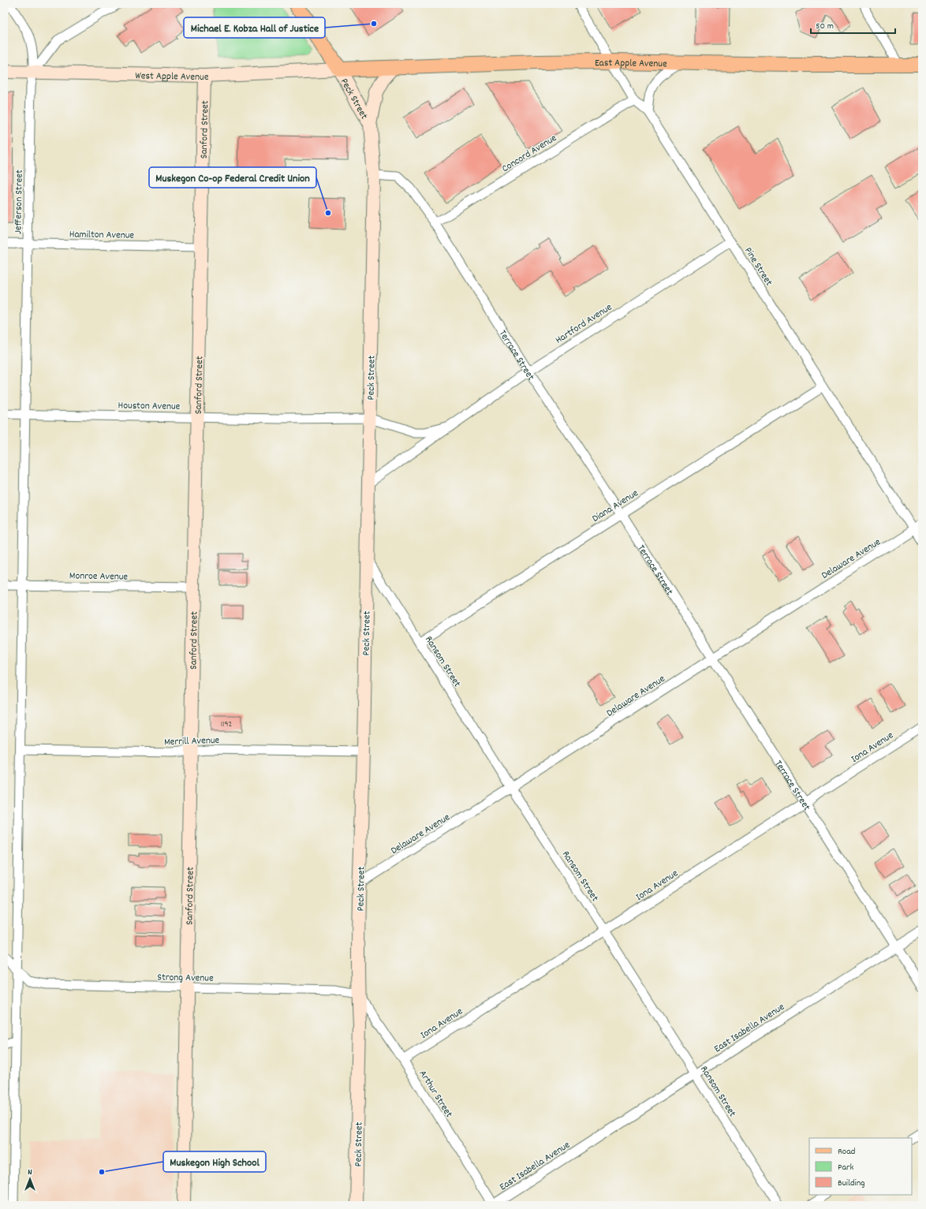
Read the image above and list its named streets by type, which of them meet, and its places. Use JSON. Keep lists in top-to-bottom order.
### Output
{
  "streets": {
    "main road": ["East Apple Avenue"],
    "street": [
      "West Apple Avenue",
      "Peck Street",
      "Sanford Street",
      "Concord Avenue",
      "Jefferson Street",
      "Hamilton Avenue",
      "Pine Street",
      "Hartford Avenue",
      "Terrace Street",
      "Houston Avenue",
      "Diana Avenue",
      "Delaware Avenue",
      "Monroe Avenue",
      "Ransom Street",
      "Merrill Avenue",
      "Iona Avenue",
      "Strong Avenue",
      "East Isabella Avenue",
      "Arthur Street"
    ]
  },
  "crossings": [
    ["East Apple Avenue", "West Apple Avenue"],
    ["East Apple Avenue", "Peck Street"],
    ["East Apple Avenue", "Pine Street"],
    ["West Apple Avenue", "Peck Street"],
    ["West Apple Avenue", "Sanford Street"],
    ["West Apple Avenue", "Jefferson Street"],
    ["Peck Street", "Hartford Avenue"],
    ["Peck Street", "Terrace Street"],
    ["Peck Street", "Houston Avenue"],
    ["Peck Street", "Delaware Avenue"],
    ["Peck Street", "Ransom Street"],
    ["Peck Street", "Merrill Avenue"],
    ["Peck Street", "Strong Avenue"],
    ["Peck Street", "Arthur Street"],
    ["Sanford Street", "Hamilton Avenue"],
    ["Sanford Street", "Houston Avenue"],
    ["Sanford Street", "Monroe Avenue"],
    ["Sanford Street", "Merrill Avenue"],
    ["Sanford Street", "Strong Avenue"],
    ["Concord Avenue", "Pine Street"],
    ["Concord Avenue", "Terrace Street"],
    ["Jefferson Street", "Hamilton Avenue"],
    ["Jefferson Street", "Houston Avenue"],
    ["Jefferson Street", "Monroe Avenue"],
    ["Jefferson Street", "Merrill Avenue"],
    ["Jefferson Street", "Strong Avenue"],
    ["Pine Street", "Hartford Avenue"],
    ["Pine Street", "Diana Avenue"],
    ["Pine Street", "Delaware Avenue"],
    ["Hartford Avenue", "Terrace Street"],
    ["Hartford Avenue", "Houston Avenue"],
    ["Terrace Street", "Diana Avenue"],
    ["Terrace Street", "Delaware Avenue"],
    ["Terrace Street", "Iona Avenue"],
    ["Terrace Street", "East Isabella Avenue"],
    ["Diana Avenue", "Ransom Street"],
    ["Delaware Avenue", "Ransom Street"],
    ["Ransom Street", "Iona Avenue"],
    ["Ransom Street", "East Isabella Avenue"],
    ["Iona Avenue", "Arthur Street"],
    ["Strong Avenue", "Arthur Street"],
    ["East Isabella Avenue", "Arthur Street"]
  ],
  "places": ["Michael E. Kobza Hall of Justice", "Muskegon Co-op Federal Credit Union", "Muskegon High School"],
  "house_numbers": ["1192"],
  "legend": ["Road", "Park", "Building"],
  "scale_bar": "50 m",
  "north": "top"
}
